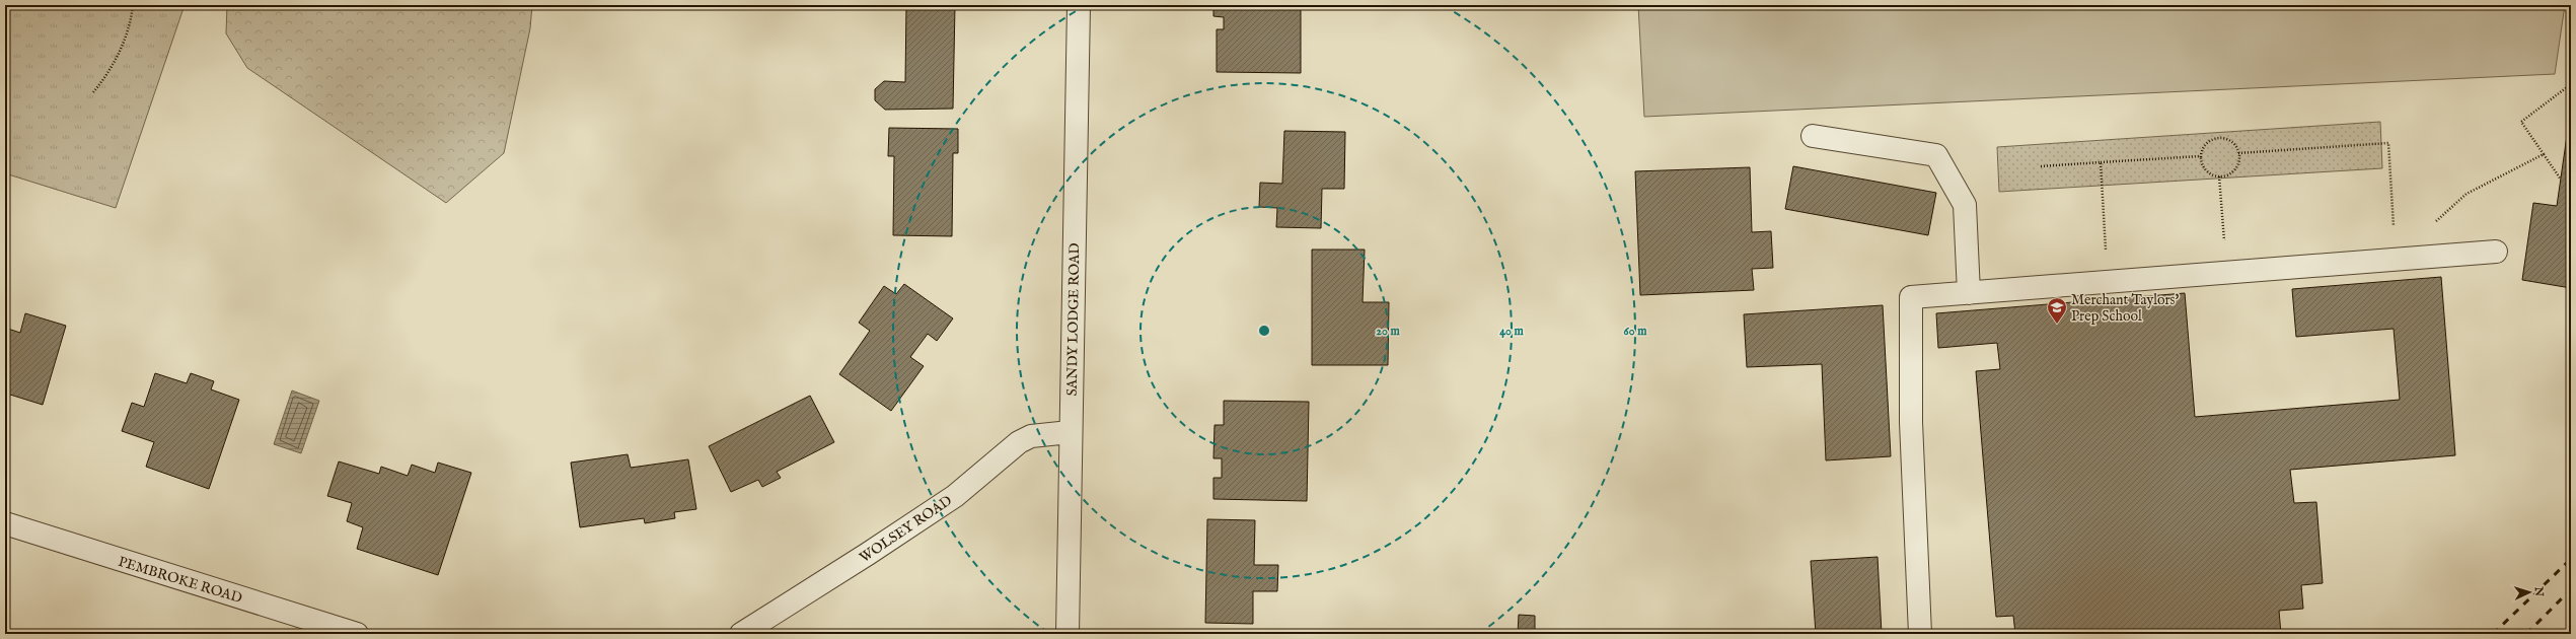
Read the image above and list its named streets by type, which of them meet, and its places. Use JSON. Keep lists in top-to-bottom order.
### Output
{
  "streets": {
    "street": ["SANDY LODGE ROAD", "WOLSEY ROAD", "PEMBROKE ROAD"]
  },
  "crossings": [
    ["SANDY LODGE ROAD", "WOLSEY ROAD"]
  ],
  "places": {
    "school or university": ["Merchant Taylors' Prep School"]
  },
  "north": "right",
  "rings": ["20 m", "40 m", "60 m"]
}
